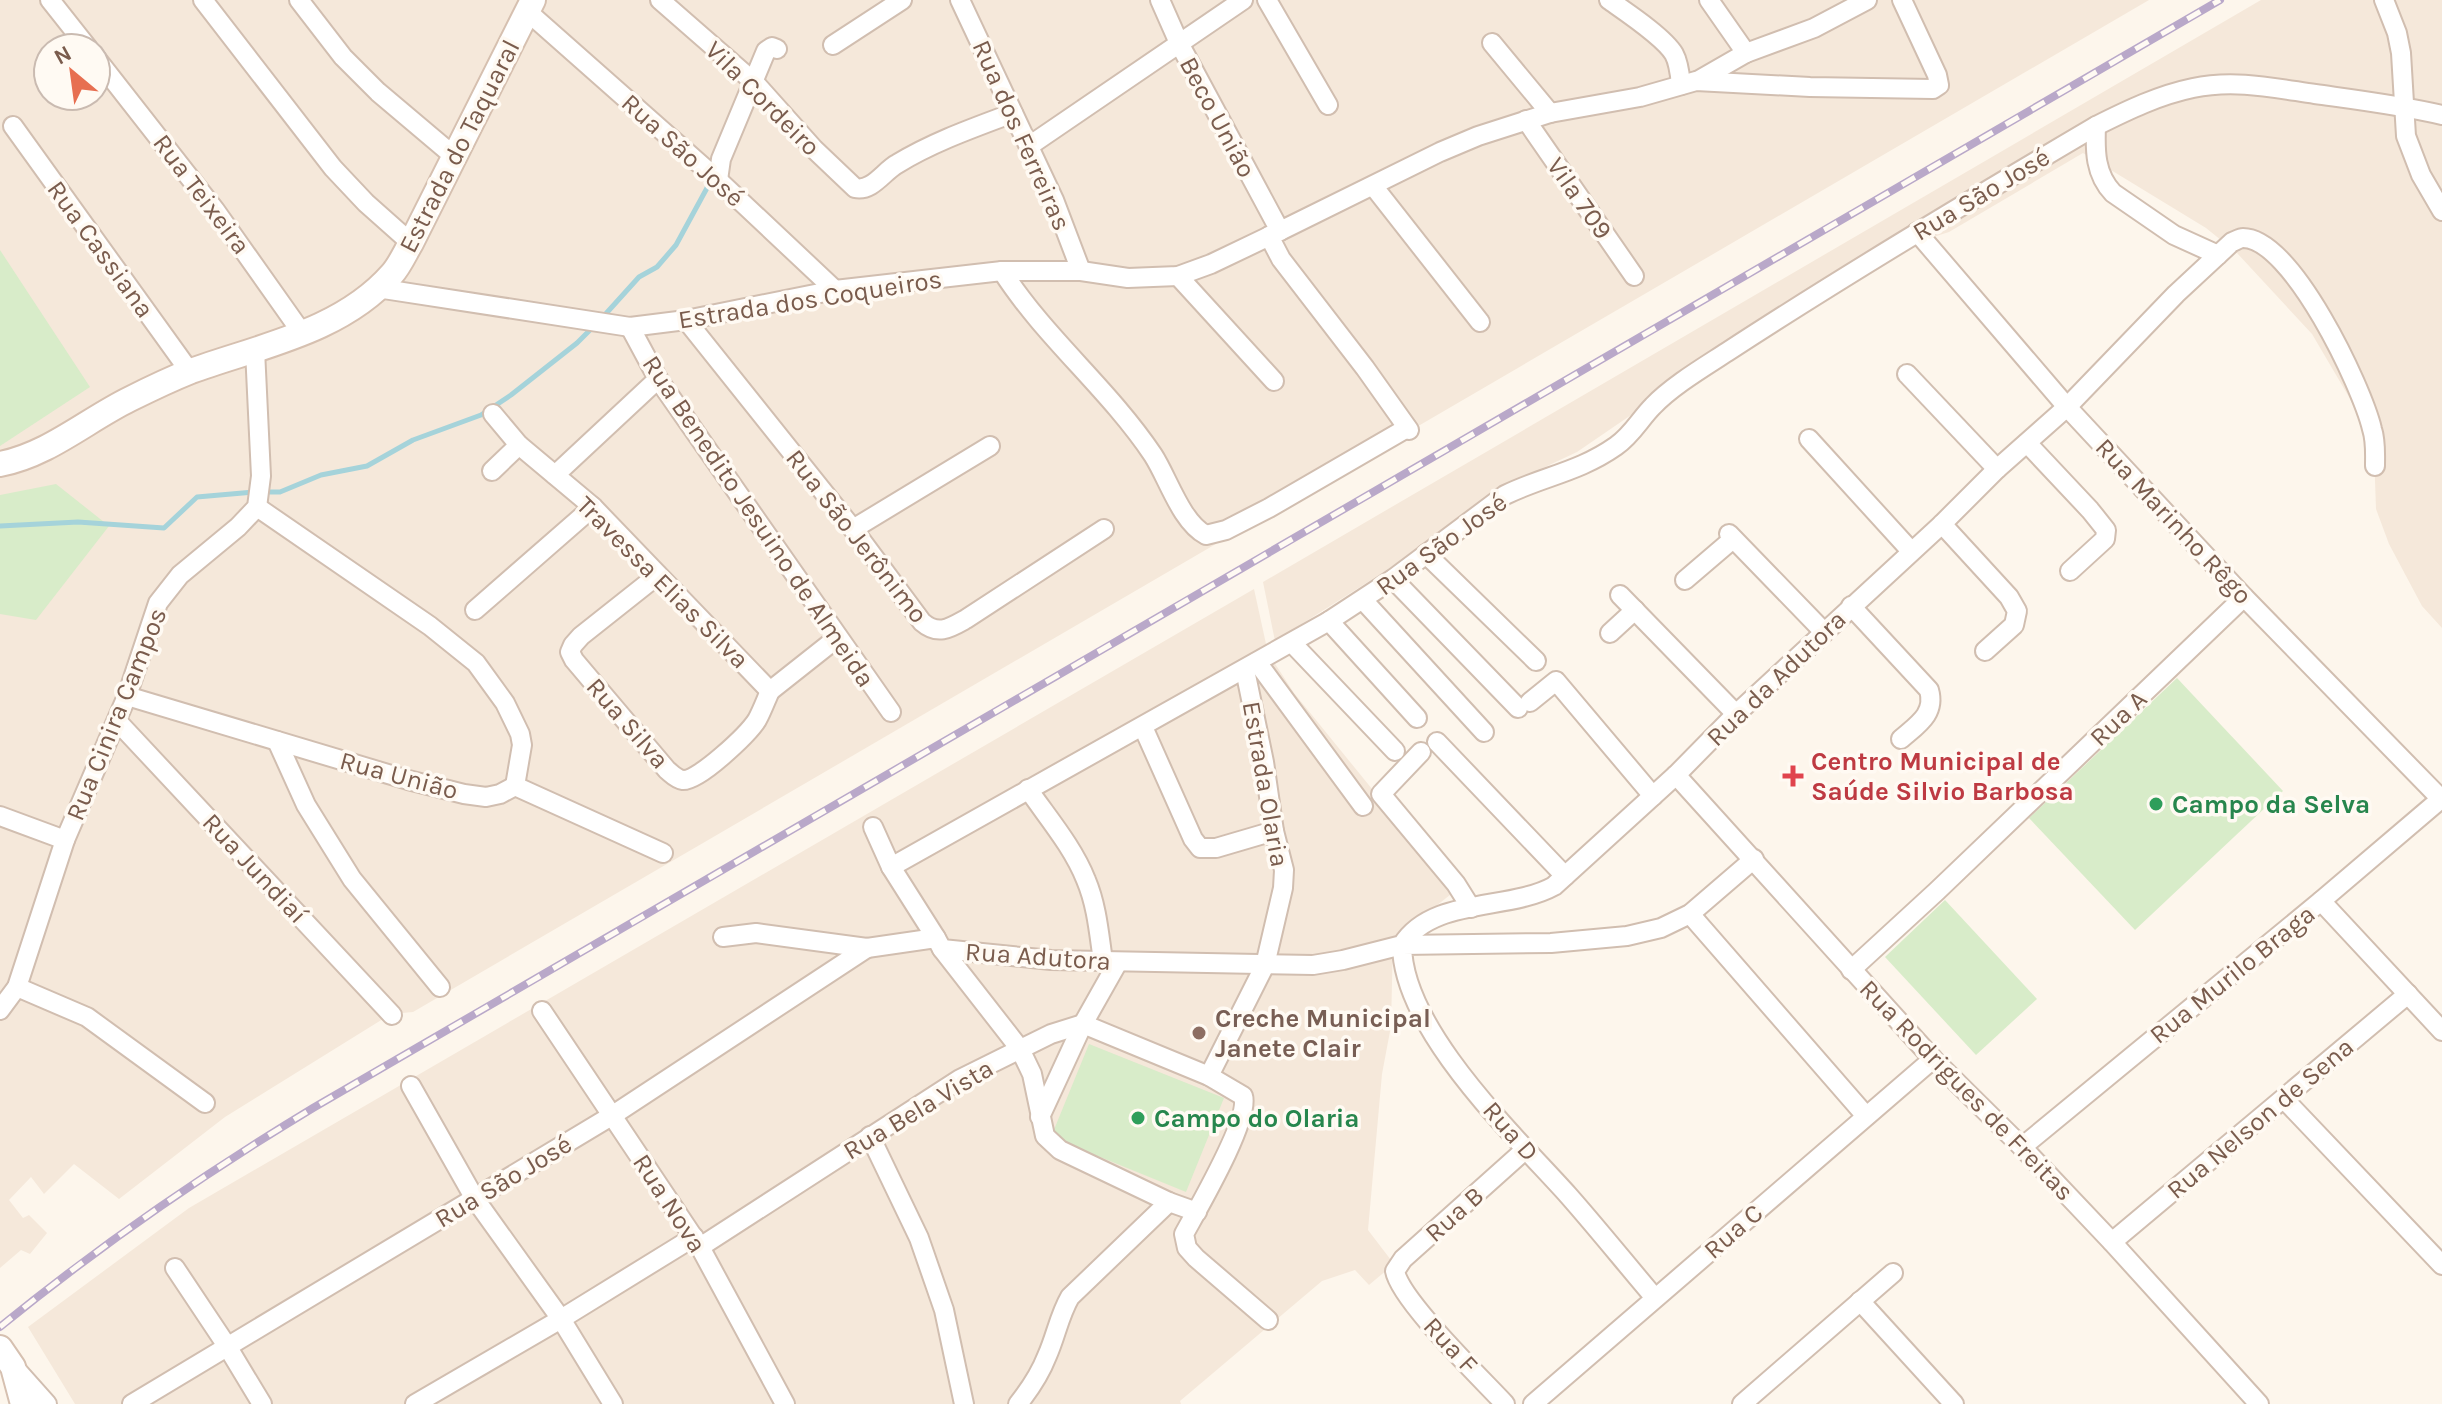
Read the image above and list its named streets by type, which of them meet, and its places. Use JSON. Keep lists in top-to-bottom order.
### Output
{
  "streets": {
    "street": [
      "Vila Cordeiro",
      "Beco União",
      "Rua dos Ferreiras",
      "Estrada do Taquaral",
      "Rua São José",
      "Rua Teixeira",
      "Vila 709",
      "Rua Cassiana",
      "Estrada dos Coqueiros",
      "Rua Benedito Jesuino de Almeida",
      "Rua Marinho Rêgo",
      "Rua São Jerônimo",
      "Travessa Elias Silva",
      "Rua da Adutora",
      "Rua Cinira Campos",
      "Rua A",
      "Rua Silva",
      "Rua União",
      "Estrada Olaria",
      "Rua Jundiaí",
      "Rua Adutora",
      "Rua Murilo Braga",
      "Rua Rodrigues de Freitas",
      "Rua Bela Vista",
      "Rua Nelson de Sena",
      "Rua D",
      "Rua Nova",
      "Rua B",
      "Rua C",
      "Rua F"
    ]
  },
  "crossings": [
    ["Vila Cordeiro", "Rua dos Ferreiras"],
    ["Beco União", "Estrada dos Coqueiros"],
    ["Rua dos Ferreiras", "Estrada dos Coqueiros"],
    ["Estrada do Taquaral", "Rua São José"],
    ["Estrada do Taquaral", "Estrada dos Coqueiros"],
    ["Rua São José", "Estrada dos Coqueiros"],
    ["Rua São José", "Rua Marinho Rêgo"],
    ["Rua São José", "Estrada Olaria"],
    ["Rua São José", "Rua Adutora"],
    ["Rua São José", "Rua Nova"],
    ["Vila 709", "Estrada dos Coqueiros"],
    ["Estrada dos Coqueiros", "Rua Benedito Jesuino de Almeida"],
    ["Estrada dos Coqueiros", "Rua São Jerônimo"],
    ["Rua Benedito Jesuino de Almeida", "Travessa Elias Silva"],
    ["Rua Marinho Rêgo", "Rua da Adutora"],
    ["Rua Marinho Rêgo", "Rua A"],
    ["Rua Marinho Rêgo", "Rua Murilo Braga"],
    ["Travessa Elias Silva", "Rua Silva"],
    ["Rua da Adutora", "Estrada Olaria"],
    ["Rua da Adutora", "Rua Adutora"],
    ["Rua da Adutora", "Rua Rodrigues de Freitas"],
    ["Rua da Adutora", "Rua D"],
    ["Rua Cinira Campos", "Rua União"],
    ["Rua Cinira Campos", "Rua Jundiaí"],
    ["Rua A", "Rua Rodrigues de Freitas"],
    ["Estrada Olaria", "Rua Adutora"],
    ["Rua Murilo Braga", "Rua Rodrigues de Freitas"],
    ["Rua Rodrigues de Freitas", "Rua Nelson de Sena"],
    ["Rua Rodrigues de Freitas", "Rua C"],
    ["Rua Bela Vista", "Rua Nova"],
    ["Rua D", "Rua B"],
    ["Rua D", "Rua C"],
    ["Rua B", "Rua F"]
  ],
  "places": {
    "health": ["Centro Municipal de Saúde Silvio Barbosa"],
    "other": ["Campo da Selva", "Creche Municipal Janete Clair", "Campo do Olaria"]
  },
  "north": "top left"
}
